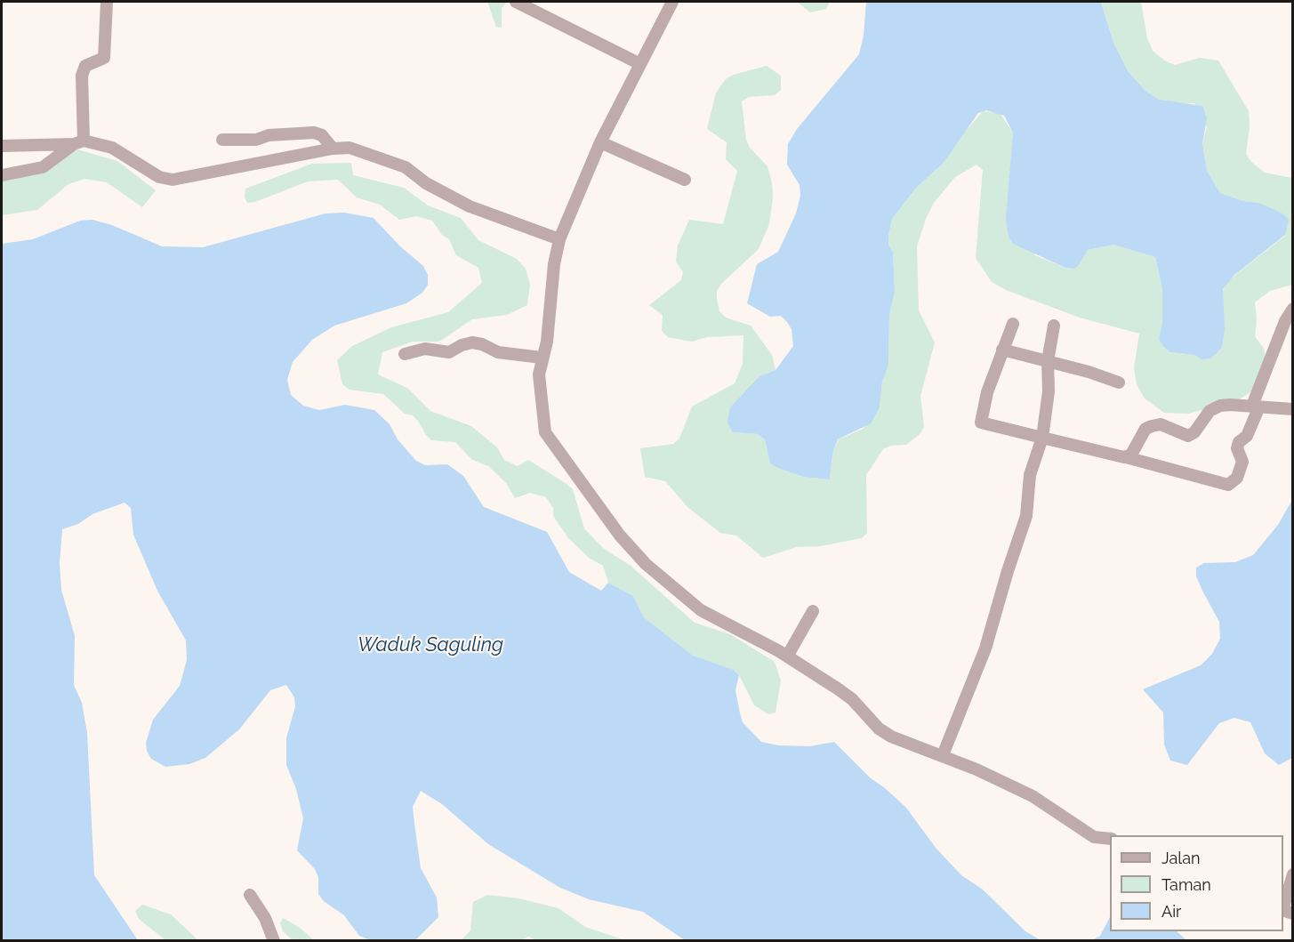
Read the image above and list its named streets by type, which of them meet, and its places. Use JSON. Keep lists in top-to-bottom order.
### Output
{
  "water": ["Waduk Saguling"],
  "legend": ["Jalan", "Taman", "Air"]
}
